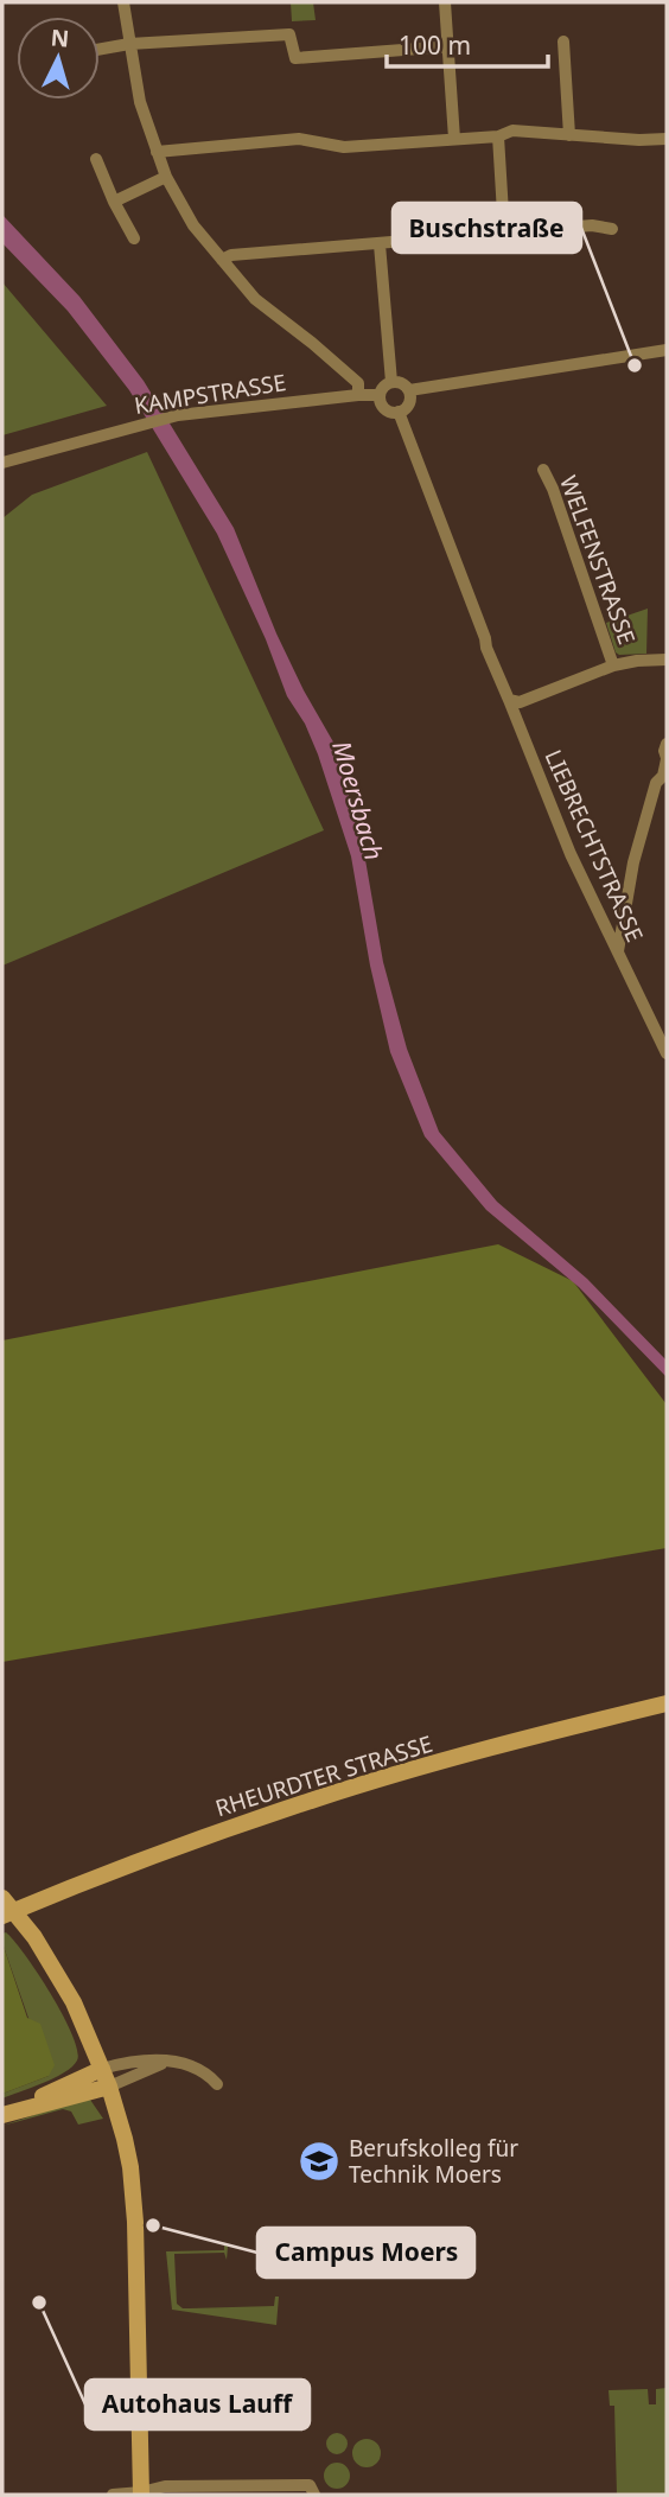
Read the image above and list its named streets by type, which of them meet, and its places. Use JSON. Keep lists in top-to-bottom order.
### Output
{
  "streets": {
    "main road": ["RHEURDTER STRASSE"],
    "street": ["KAMPSTRASSE", "WELFENSTRASSE", "LIEBRECHTSTRASSE"]
  },
  "crossings": [
    ["KAMPSTRASSE", "LIEBRECHTSTRASSE"]
  ],
  "water": ["Moersbach"],
  "places": {
    "other": ["Buschstraße", "Campus Moers", "Autohaus Lauff"],
    "school or university": ["Berufskolleg für Technik Moers"]
  },
  "scale_bar": "100 m",
  "north": "top"
}
